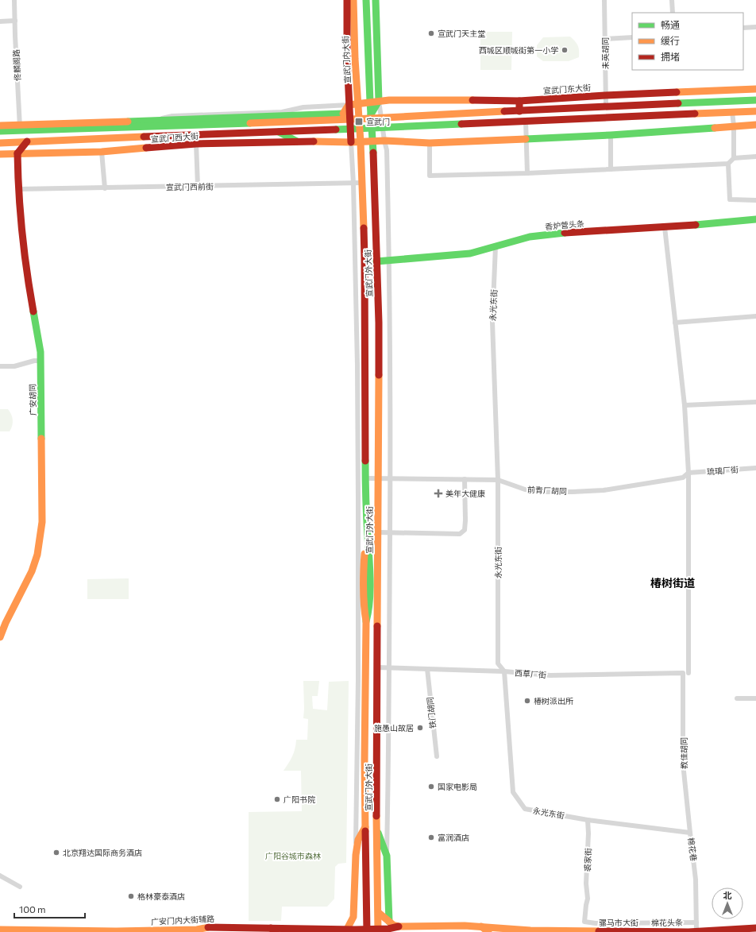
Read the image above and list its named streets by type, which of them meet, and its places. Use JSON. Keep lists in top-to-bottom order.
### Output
{
  "streets": {
    "street": [
      "未英胡同",
      "宣武门内大街",
      "佟麟阁路",
      "宣武门东大街",
      "宣武门西大街",
      "宣武门西前街",
      "香炉营头条",
      "宣武门外大街",
      "永光东街",
      "广安胡同",
      "琉璃厂街",
      "前青厂胡同",
      "西草厂街",
      "铁门胡同",
      "教佳胡同",
      "棉花巷",
      "裘家街",
      "广安门内大街辅路",
      "骡马市大街",
      "棉花头条"
    ]
  },
  "crossings": [
    ["未英胡同", "宣武门东大街"],
    ["宣武门内大街", "宣武门东大街"],
    ["宣武门内大街", "宣武门西大街"],
    ["宣武门内大街", "宣武门外大街"],
    ["佟麟阁路", "宣武门西大街"],
    ["宣武门东大街", "宣武门西大街"],
    ["宣武门东大街", "宣武门外大街"],
    ["宣武门西大街", "宣武门外大街"],
    ["宣武门西大街", "广安胡同"],
    ["宣武门西前街", "宣武门外大街"],
    ["宣武门西前街", "广安胡同"],
    ["香炉营头条", "宣武门外大街"],
    ["香炉营头条", "永光东街"],
    ["香炉营头条", "教佳胡同"],
    ["宣武门外大街", "前青厂胡同"],
    ["宣武门外大街", "西草厂街"],
    ["宣武门外大街", "广安门内大街辅路"],
    ["永光东街", "前青厂胡同"],
    ["永光东街", "西草厂街"],
    ["永光东街", "棉花巷"],
    ["永光东街", "裘家街"],
    ["琉璃厂街", "前青厂胡同"],
    ["琉璃厂街", "教佳胡同"],
    ["前青厂胡同", "教佳胡同"],
    ["西草厂街", "铁门胡同"],
    ["西草厂街", "教佳胡同"],
    ["教佳胡同", "棉花巷"],
    ["棉花巷", "裘家街"],
    ["棉花巷", "骡马市大街"],
    ["棉花巷", "棉花头条"],
    ["裘家街", "棉花头条"]
  ],
  "districts": ["椿树街道"],
  "parks": ["广阳谷城市森林"],
  "places": {
    "other": [
      "宣武门天主堂",
      "西城区顺城街第一小学",
      "椿树派出所",
      "施愚山故居",
      "国家电影局",
      "广阳书院",
      "富润酒店",
      "北京翔达国际商务酒店",
      "格林豪泰酒店"
    ],
    "transit": ["宣武门"],
    "health": ["美年大健康"]
  },
  "legend": ["畅通", "缓行", "拥堵"],
  "scale_bar": "100 m",
  "north": "top"
}
